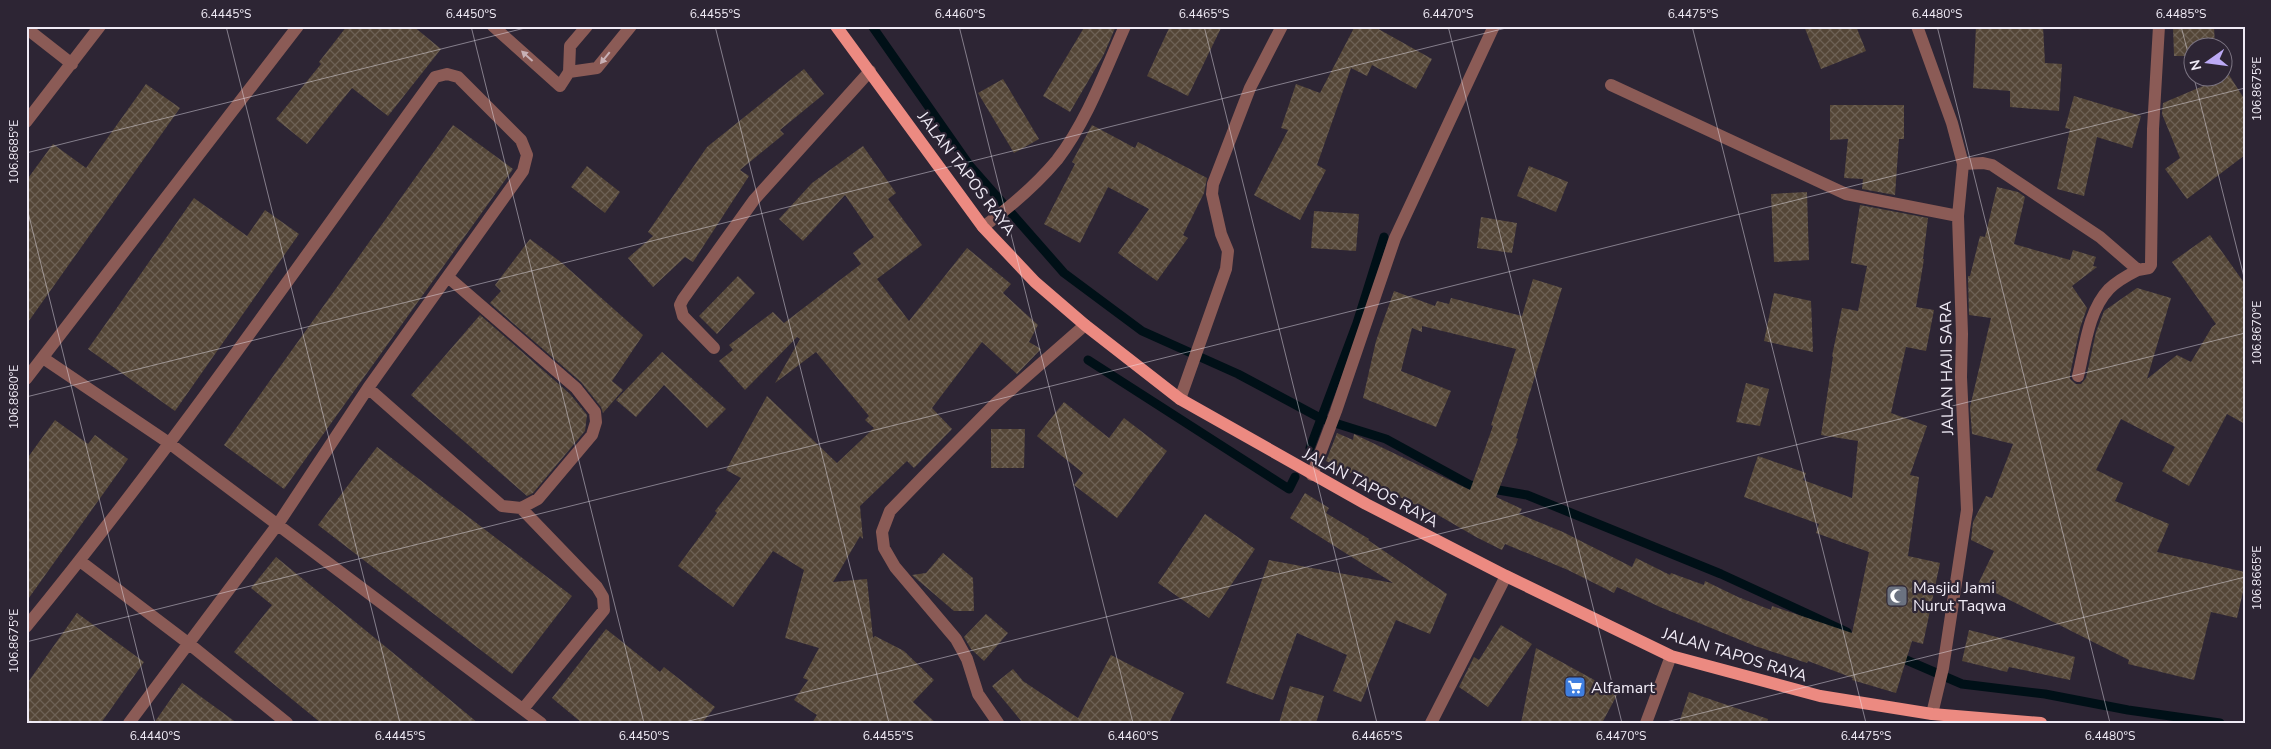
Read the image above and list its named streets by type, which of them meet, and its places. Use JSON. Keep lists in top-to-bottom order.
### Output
{
  "streets": {
    "main road": ["JALAN TAPOS RAYA"],
    "street": ["JALAN HAJI SARA"]
  },
  "crossings": [
    ["JALAN TAPOS RAYA", "JALAN HAJI SARA"]
  ],
  "places": {
    "mosque": ["Masjid Jami Nurut Taqwa"],
    "supermarket": ["Alfamart"]
  },
  "north": "left",
  "coordinates": [
    "6.4445°S",
    "6.4450°S",
    "6.4455°S",
    "6.4460°S",
    "6.4465°S",
    "6.4470°S",
    "6.4475°S",
    "6.4480°S",
    "6.4485°S",
    "106.8675°E",
    "106.8685°E",
    "106.8670°E",
    "106.8680°E",
    "106.8665°E",
    "6.4440°S"
  ]
}
